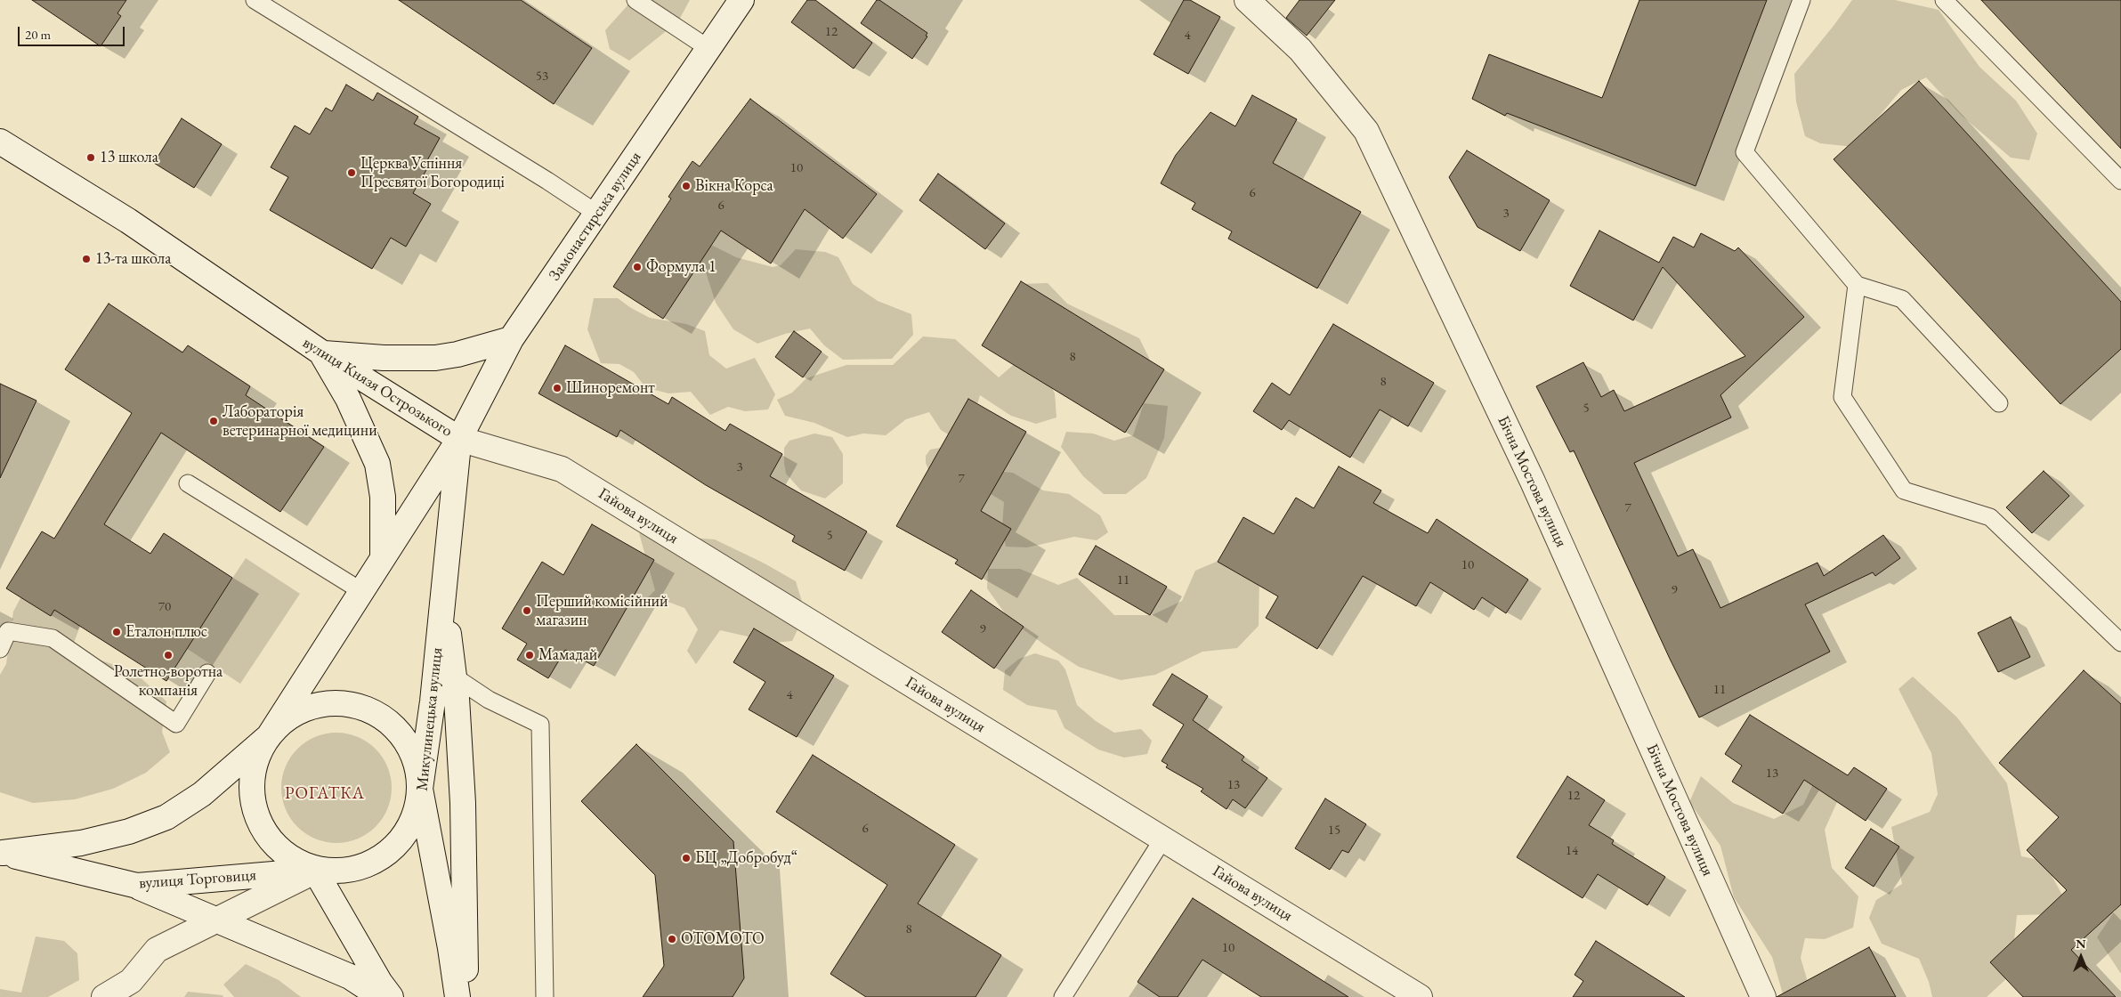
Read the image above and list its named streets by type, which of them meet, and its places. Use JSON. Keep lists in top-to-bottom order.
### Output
{
  "streets": {
    "main road": [
      "Замонастирська вулиця",
      "вулиця Князя Острозького",
      "Бічна Мостова вулиця",
      "Гайова вулиця",
      "Микулинецька вулиця",
      "вулиця Торговиця"
    ]
  },
  "crossings": [
    ["Замонастирська вулиця", "вулиця Князя Острозького"],
    ["Замонастирська вулиця", "Гайова вулиця"],
    ["Замонастирська вулиця", "Микулинецька вулиця"],
    ["вулиця Князя Острозького", "Гайова вулиця"],
    ["вулиця Князя Острозького", "Микулинецька вулиця"],
    ["вулиця Князя Острозького", "вулиця Торговиця"],
    ["Гайова вулиця", "Микулинецька вулиця"],
    ["Микулинецька вулиця", "вулиця Торговиця"]
  ],
  "districts": ["РОГАТКА"],
  "places": [
    "13 школа",
    "Церква Успіння Пресвятої Богородиці",
    "Вікна Корса",
    "13-та школа",
    "Формула 1",
    "Шиноремонт",
    "Лабораторія ветеринарної медицини",
    "Перший комісійний магазин",
    "Еталон плюс",
    "Ролетно-воротна компанія",
    "Мамадай",
    "БЦ „Добробуд“",
    "ОТОМОТО"
  ],
  "house_numbers": [
    "12",
    "4",
    "53",
    "10",
    "6",
    "6",
    "3",
    "8",
    "8",
    "5",
    "3",
    "7",
    "7",
    "5",
    "10",
    "11",
    "9",
    "70",
    "9",
    "11",
    "4",
    "13",
    "13",
    "12",
    "6",
    "15",
    "14",
    "8",
    "10"
  ],
  "scale_bar": "20 m",
  "north": "top"
}
